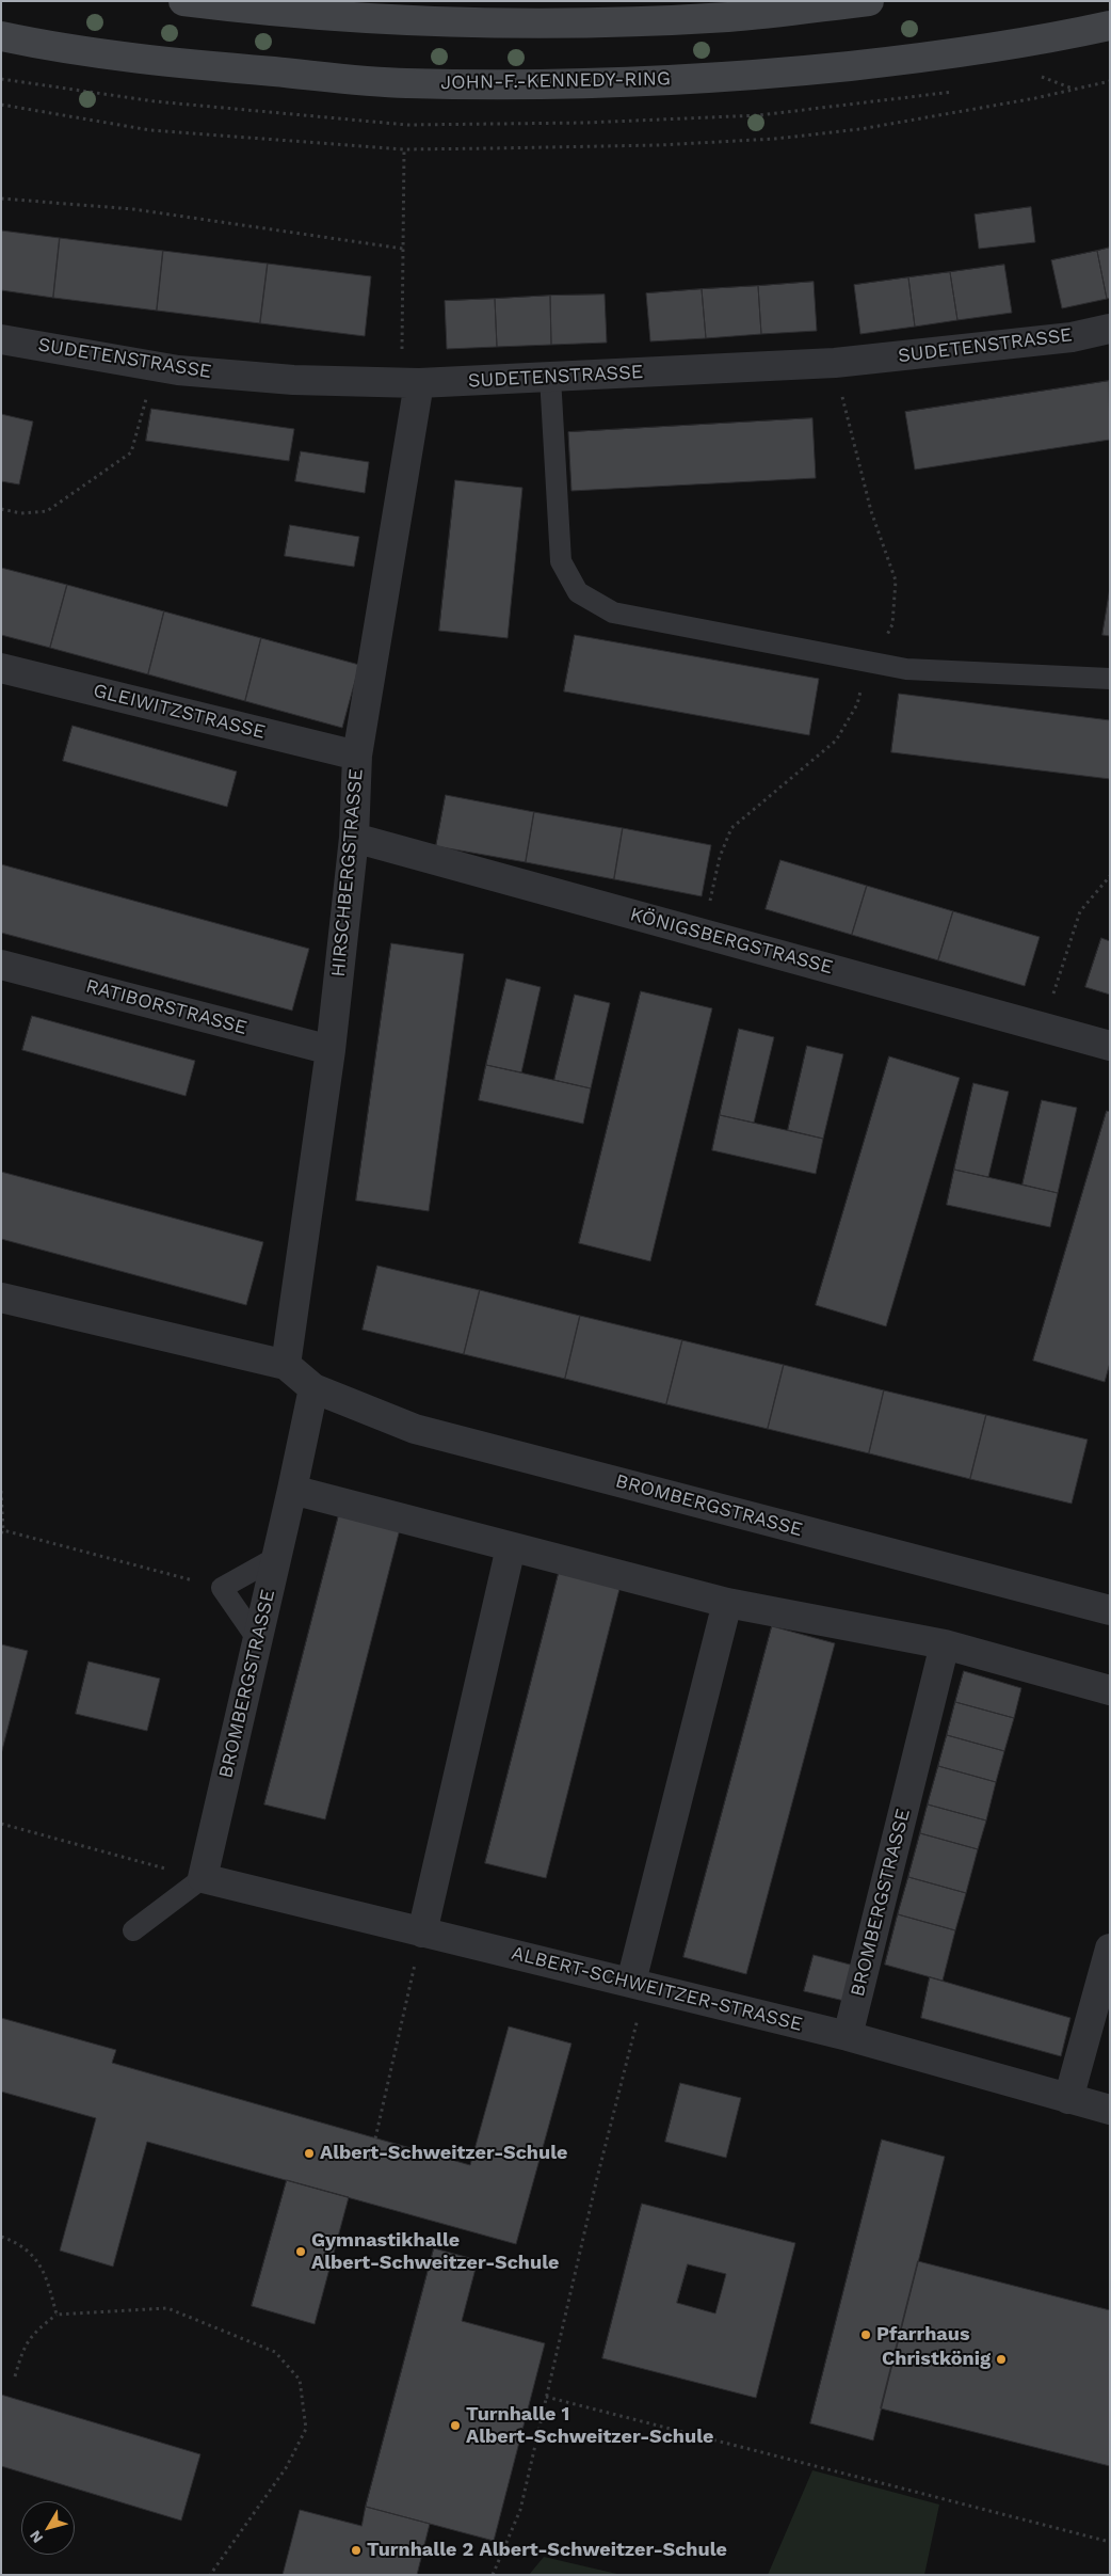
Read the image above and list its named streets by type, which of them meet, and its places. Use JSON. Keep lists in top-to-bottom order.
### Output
{
  "streets": {
    "main road": ["JOHN-F.-KENNEDY-RING"],
    "street": [
      "SUDETENSTRASSE",
      "GLEIWITZSTRASSE",
      "HIRSCHBERGSTRASSE",
      "KÖNIGSBERGSTRASSE",
      "RATIBORSTRASSE",
      "BROMBERGSTRASSE",
      "ALBERT-SCHWEITZER-STRASSE"
    ]
  },
  "crossings": [
    ["SUDETENSTRASSE", "HIRSCHBERGSTRASSE"],
    ["GLEIWITZSTRASSE", "HIRSCHBERGSTRASSE"],
    ["HIRSCHBERGSTRASSE", "KÖNIGSBERGSTRASSE"],
    ["HIRSCHBERGSTRASSE", "RATIBORSTRASSE"],
    ["HIRSCHBERGSTRASSE", "BROMBERGSTRASSE"],
    ["BROMBERGSTRASSE", "ALBERT-SCHWEITZER-STRASSE"]
  ],
  "places": [
    "Albert-Schweitzer-Schule",
    "Gymnastikhalle Albert-Schweitzer-Schule",
    "Pfarrhaus",
    "Christkönig",
    "Turnhalle 1 Albert-Schweitzer-Schule",
    "Turnhalle 2 Albert-Schweitzer-Schule"
  ],
  "north": "bottom left"
}
